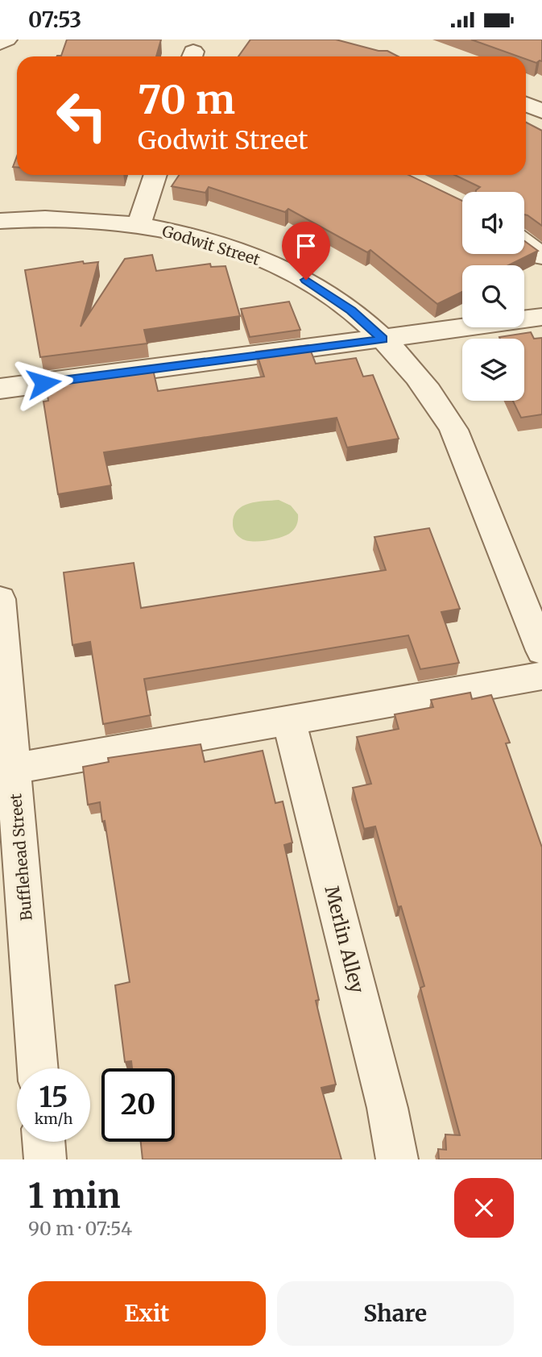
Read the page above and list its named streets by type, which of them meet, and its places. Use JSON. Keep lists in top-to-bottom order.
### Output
{
  "streets": {
    "street": ["Godwit Street", "Bufflehead Street", "Merlin Alley"]
  },
  "page": {
    "status": "07:53",
    "turn": ["70 m", "Godwit Street"],
    "speed": "15 km/h",
    "limit": "20",
    "heading": ["1 min", "90 m · 07:54"],
    "buttons": ["Exit", "Share"]
  }
}
